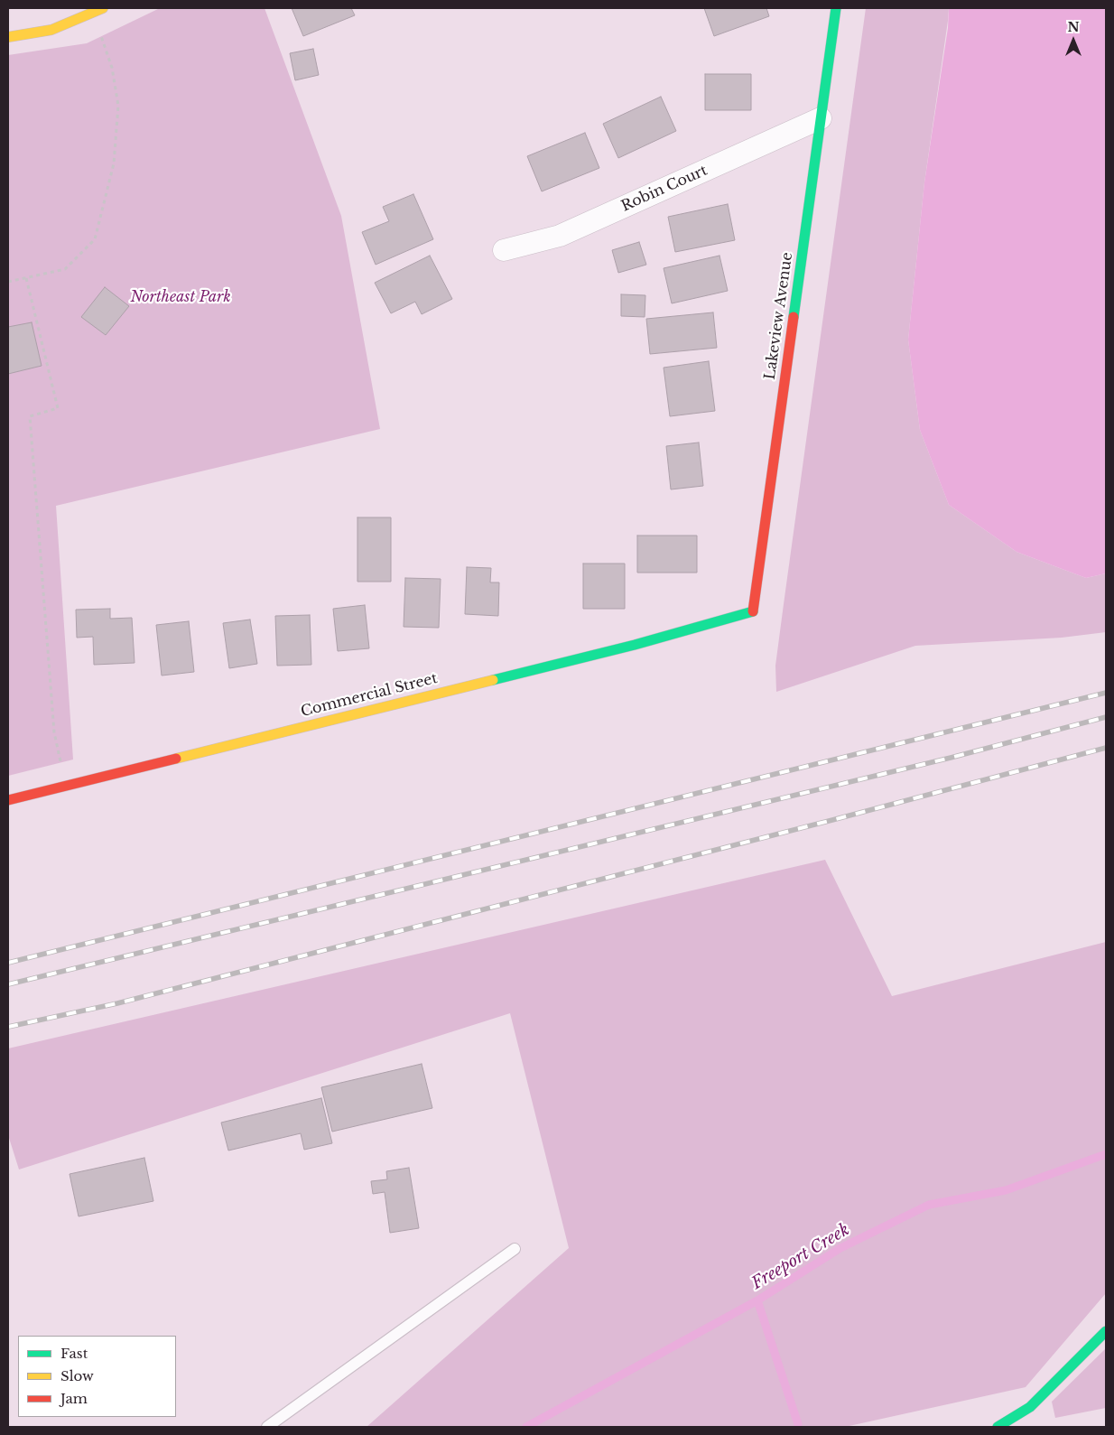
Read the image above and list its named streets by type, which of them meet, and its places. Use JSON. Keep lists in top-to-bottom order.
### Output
{
  "streets": {
    "main road": ["Lakeview Avenue", "Commercial Street"],
    "street": ["Robin Court"]
  },
  "crossings": [
    ["Robin Court", "Lakeview Avenue"],
    ["Lakeview Avenue", "Commercial Street"]
  ],
  "water": ["Freeport Creek"],
  "parks": ["Northeast Park"],
  "legend": ["Fast", "Slow", "Jam"],
  "north": "top"
}
